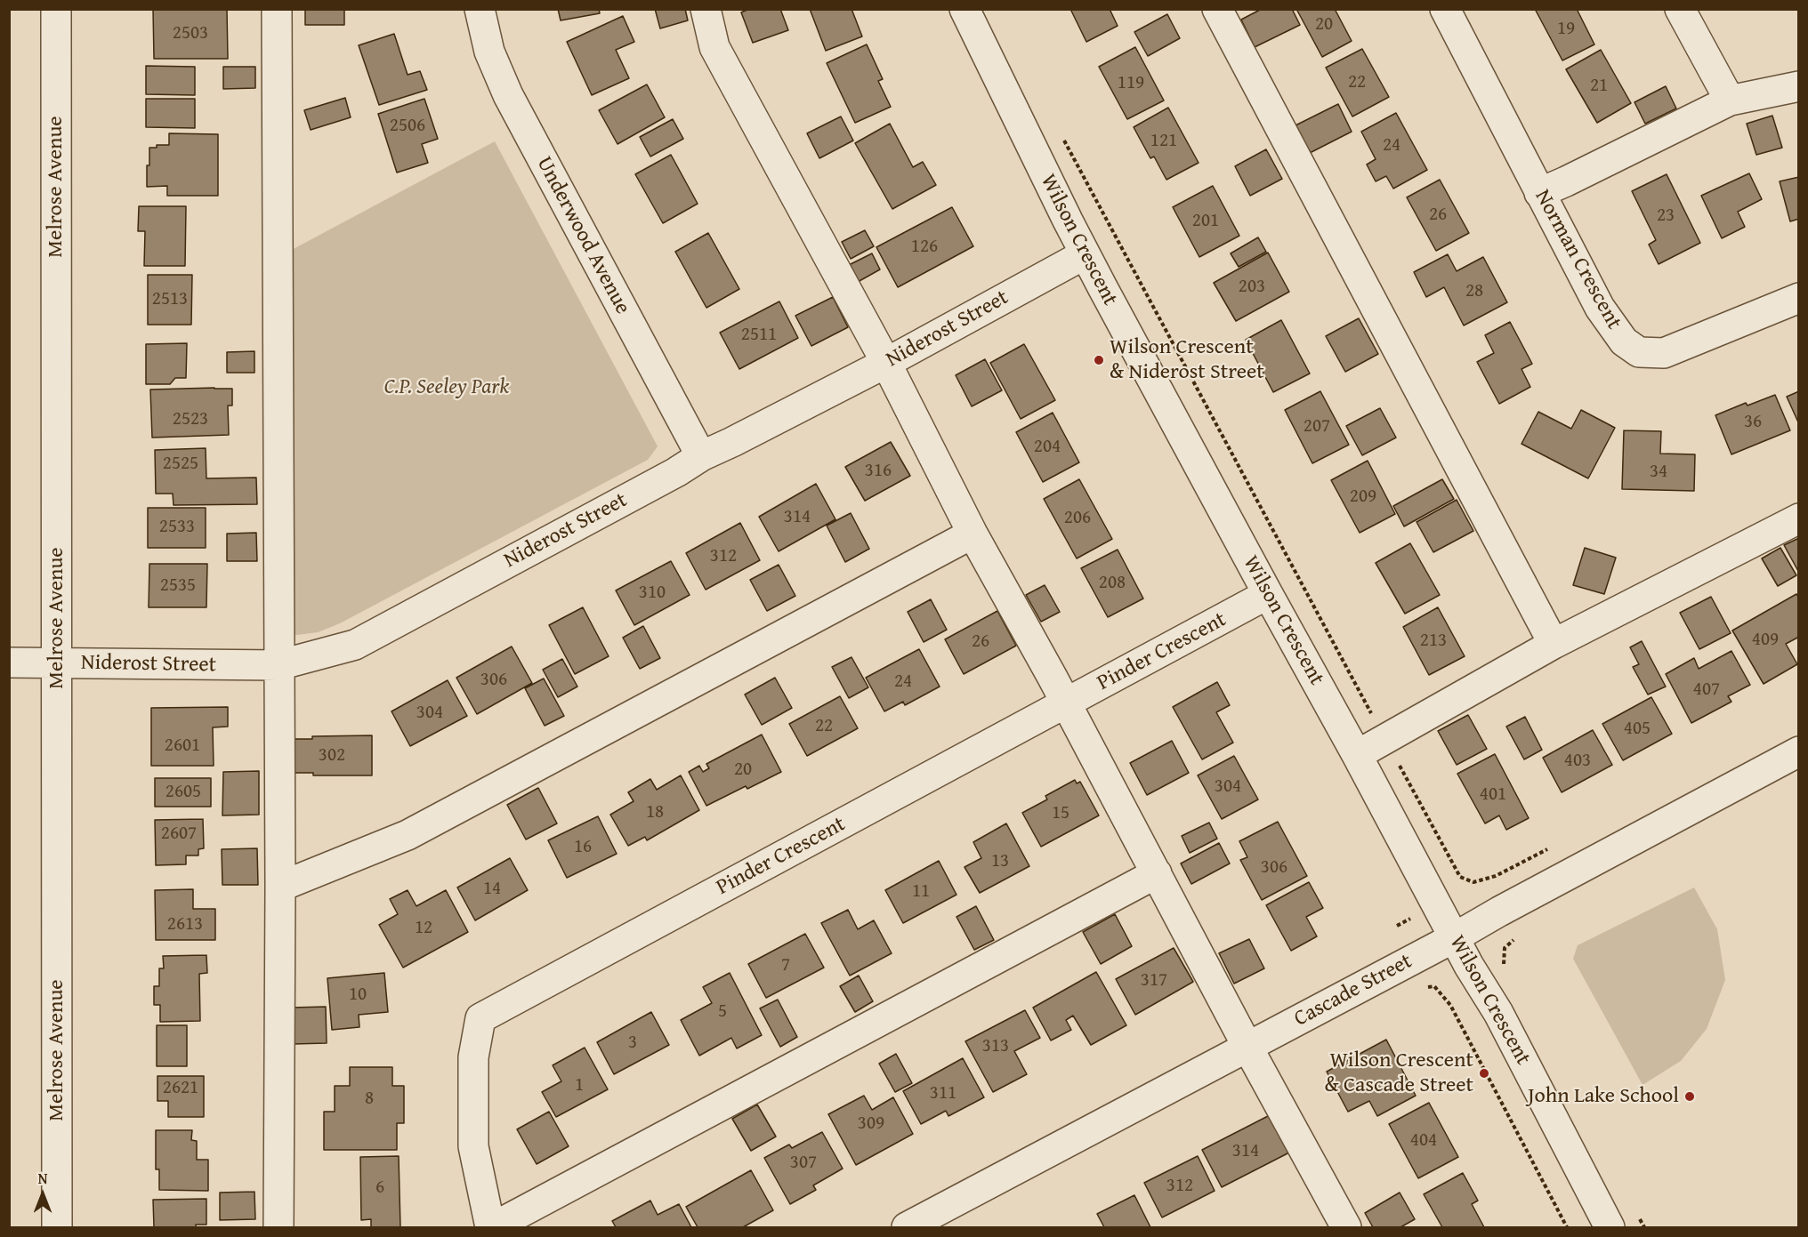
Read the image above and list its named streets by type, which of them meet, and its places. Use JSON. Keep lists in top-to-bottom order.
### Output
{
  "streets": {
    "street": [
      "Melrose Avenue",
      "Underwood Avenue",
      "Wilson Crescent",
      "Norman Crescent",
      "Niderost Street",
      "Pinder Crescent",
      "Cascade Street"
    ]
  },
  "crossings": [
    ["Melrose Avenue", "Niderost Street"],
    ["Underwood Avenue", "Niderost Street"],
    ["Wilson Crescent", "Niderost Street"],
    ["Wilson Crescent", "Pinder Crescent"],
    ["Wilson Crescent", "Cascade Street"]
  ],
  "parks": ["C.P. Seeley Park"],
  "places": ["Wilson Crescent & Niderost Street", "Wilson Crescent & Cascade Street", "John Lake School"],
  "house_numbers": [
    "20",
    "19",
    "2503",
    "22",
    "119",
    "21",
    "2506",
    "121",
    "24",
    "26",
    "23",
    "201",
    "126",
    "203",
    "28",
    "2513",
    "2511",
    "2523",
    "36",
    "207",
    "204",
    "2525",
    "316",
    "34",
    "209",
    "314",
    "206",
    "2533",
    "312",
    "208",
    "2535",
    "310",
    "409",
    "213",
    "26",
    "306",
    "24",
    "407",
    "304",
    "22",
    "405",
    "2601",
    "302",
    "403",
    "20",
    "304",
    "2605",
    "401",
    "18",
    "15",
    "2607",
    "16",
    "13",
    "306",
    "14",
    "11",
    "2613",
    "12",
    "7",
    "317",
    "10",
    "5",
    "3",
    "313",
    "1",
    "2621",
    "311",
    "8",
    "309",
    "404",
    "314",
    "307",
    "312",
    "6"
  ],
  "north": "top"
}
